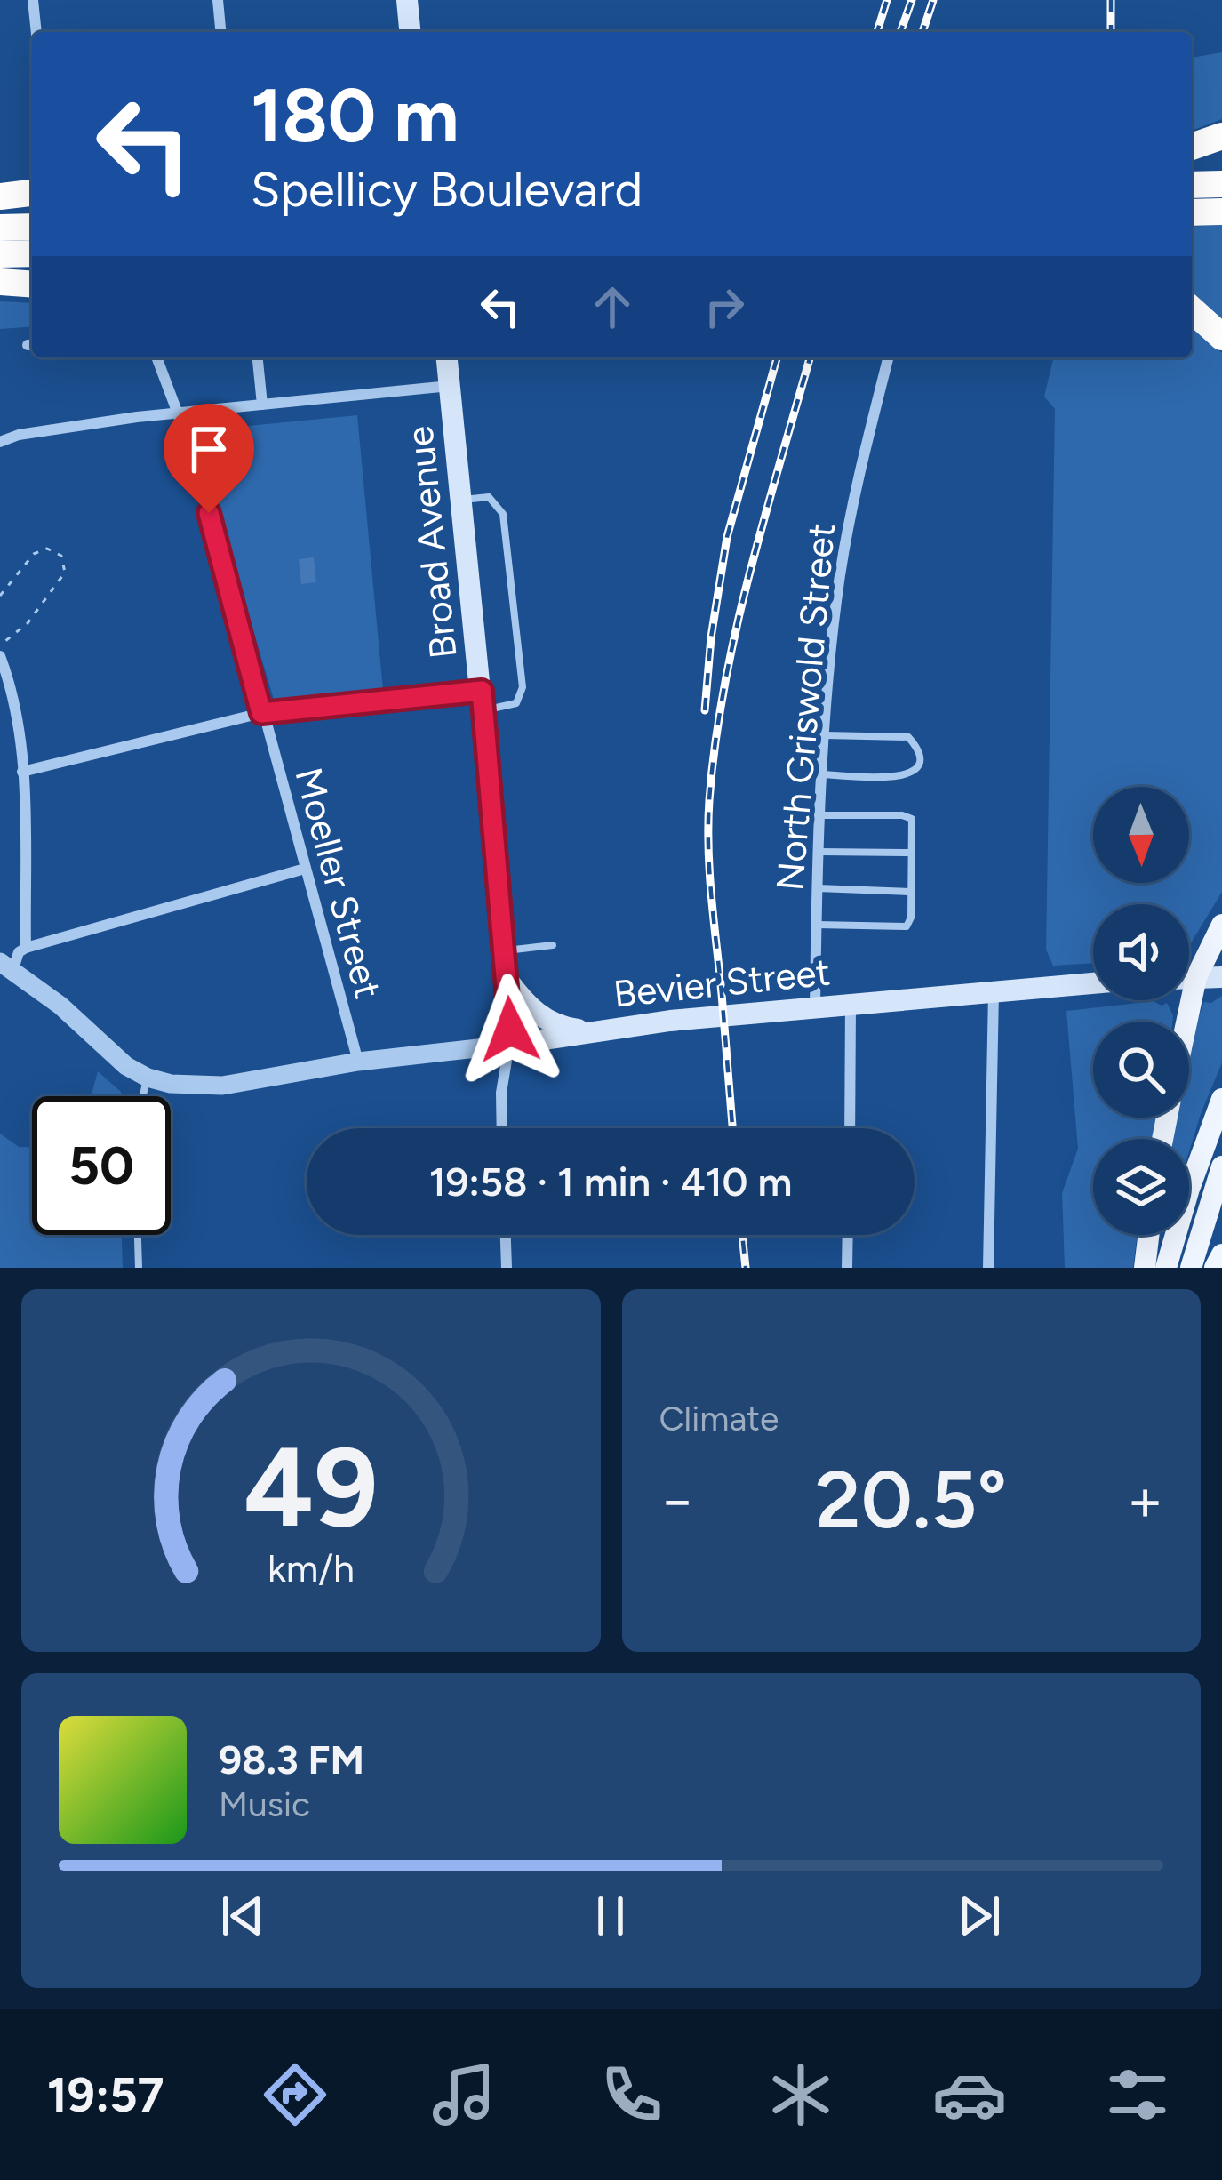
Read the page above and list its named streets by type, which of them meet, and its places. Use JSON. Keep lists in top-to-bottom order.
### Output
{
  "streets": {
    "main road": ["Broad Avenue", "Bevier Street"],
    "street": ["North Griswold Street", "Moeller Street"]
  },
  "crossings": [
    ["Broad Avenue", "Bevier Street"],
    ["North Griswold Street", "Bevier Street"],
    ["Moeller Street", "Bevier Street"]
  ],
  "north": "bottom",
  "page": {
    "turn": ["180 m", "Spellicy Boulevard"],
    "limit": "50",
    "trip": "19:58 · 1 min · 410 m",
    "tile": "Climate",
    "heat": ["−", "20.5°", "+"],
    "song": ["98.3 FM", "Music"],
    "tabs": "19:57",
    "gauge": ["49", "km/h"]
  }
}
